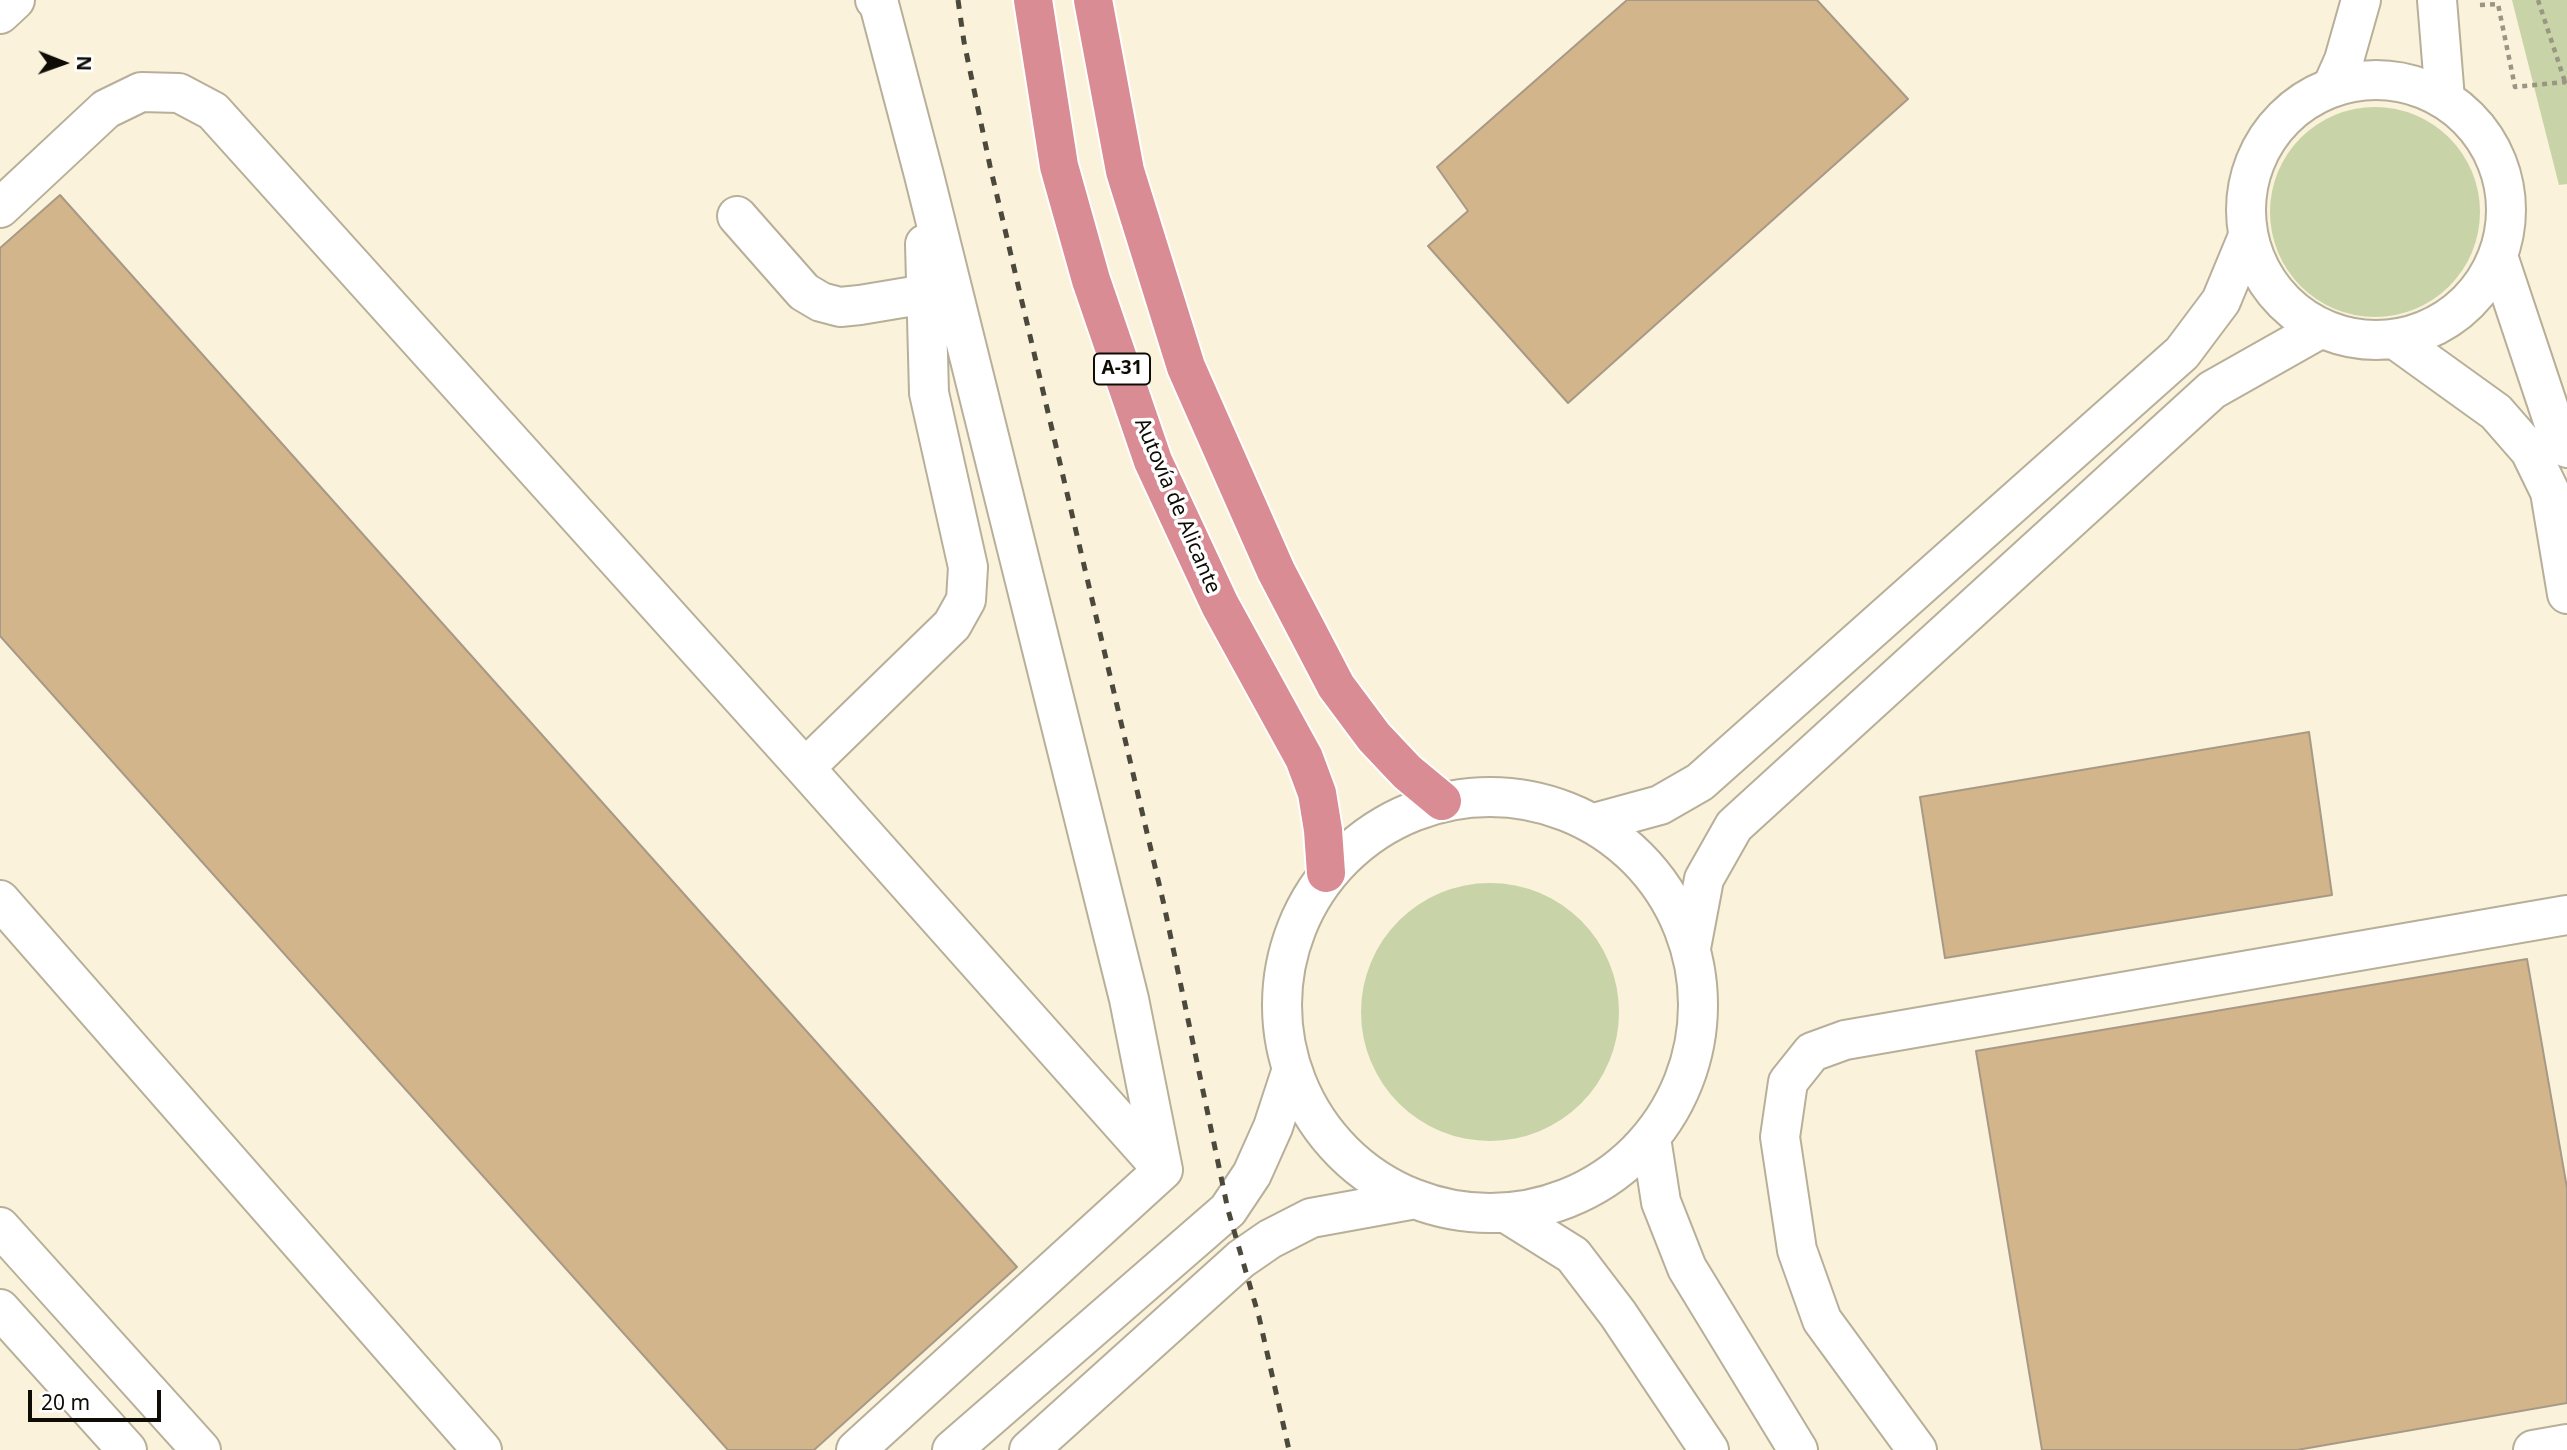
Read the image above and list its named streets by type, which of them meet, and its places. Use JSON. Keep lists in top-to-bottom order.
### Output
{
  "streets": {
    "highway": ["A-31", "Autovía de Alicante"]
  },
  "scale_bar": "20 m",
  "north": "right"
}
